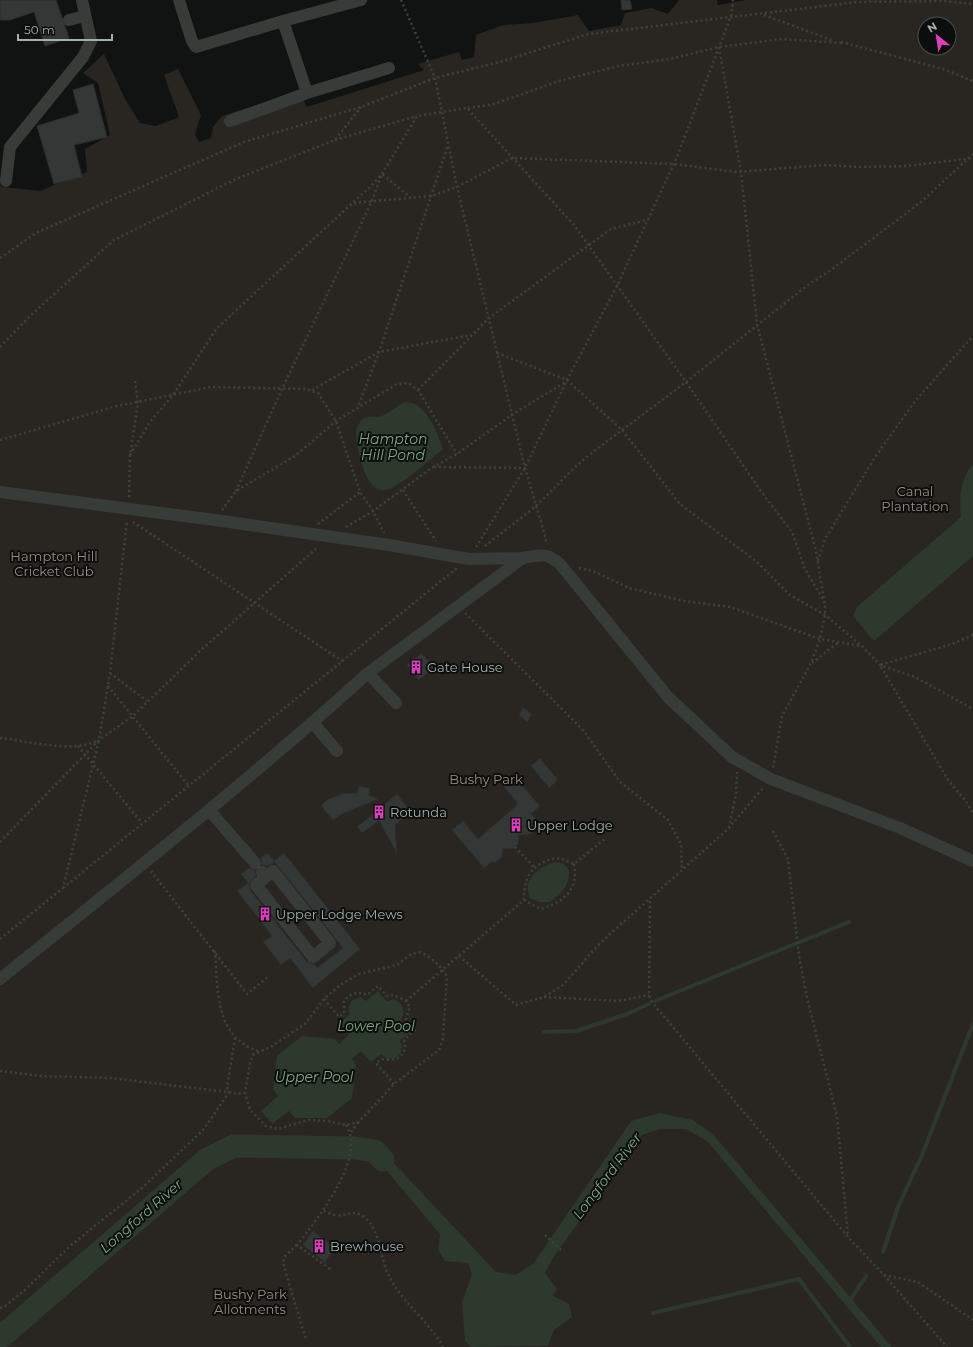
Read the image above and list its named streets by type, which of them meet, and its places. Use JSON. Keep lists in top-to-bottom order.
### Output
{
  "water": [
    "Hampton Hill Pond",
    "Lower Pool",
    "Upper Pool",
    "Longford River"
  ],
  "parks": [
    "Canal Plantation",
    "Hampton Hill Cricket Club",
    "Bushy Park",
    "Bushy Park Allotments"
  ],
  "places": {
    "building": [
      "Gate House",
      "Rotunda",
      "Upper Lodge",
      "Upper Lodge Mews",
      "Brewhouse"
    ]
  },
  "scale_bar": "50 m",
  "north": "top left"
}
